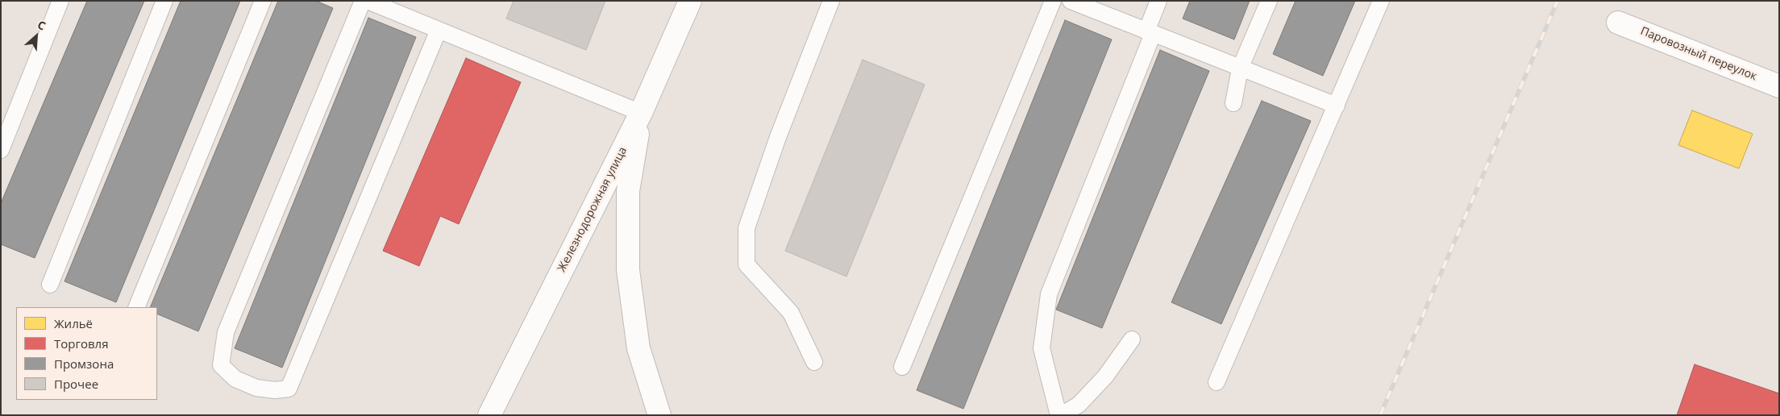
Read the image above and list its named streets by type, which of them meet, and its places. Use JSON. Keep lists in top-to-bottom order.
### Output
{
  "streets": {
    "main road": ["Паровозный переулок", "Железнодорожная улица"]
  },
  "legend": [
    "Жильё",
    "Торговля",
    "Промзона",
    "Прочее"
  ],
  "north": "top right"
}
